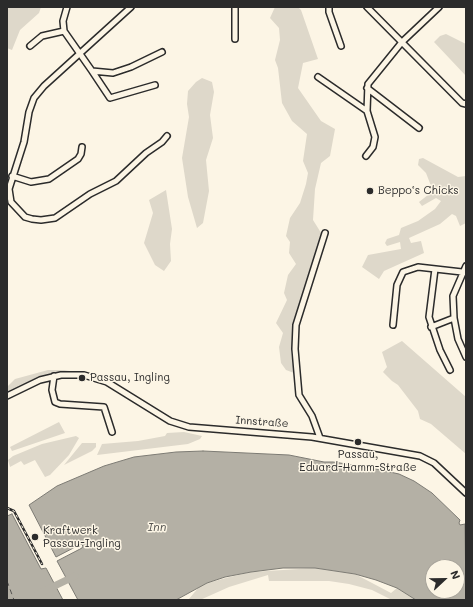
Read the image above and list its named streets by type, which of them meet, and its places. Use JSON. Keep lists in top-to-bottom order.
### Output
{
  "streets": {
    "street": ["Innstraße"]
  },
  "water": ["Inn"],
  "places": [
    "Beppo‘s Chicks",
    "Passau, Ingling",
    "Passau, Eduard-Hamm-Straße",
    "Kraftwerk Passau-Ingling"
  ],
  "north": "right"
}
